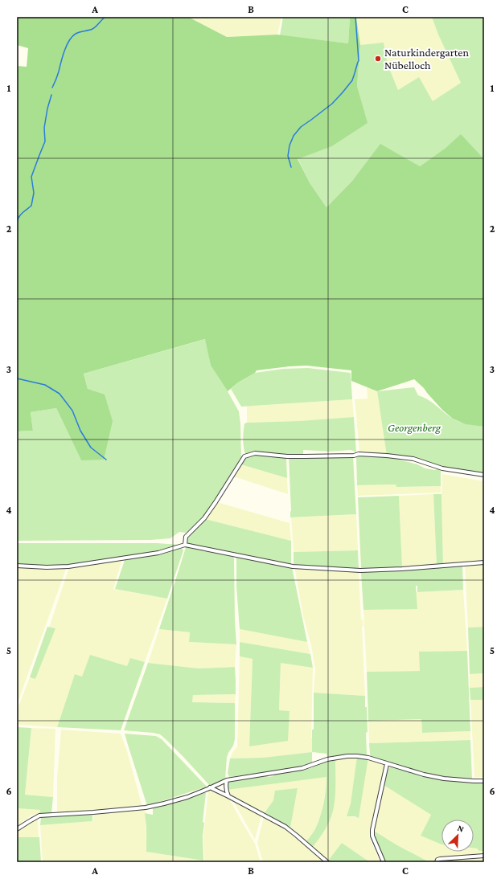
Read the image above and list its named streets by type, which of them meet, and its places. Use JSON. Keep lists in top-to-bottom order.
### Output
{
  "parks": ["Georgenberg"],
  "places": ["Naturkindergarten Nübelloch"],
  "north": "top right",
  "grid": {
    "columns": ["A", "B", "C"],
    "rows": [
      "1",
      "2",
      "3",
      "4",
      "5",
      "6"
    ]
  }
}
